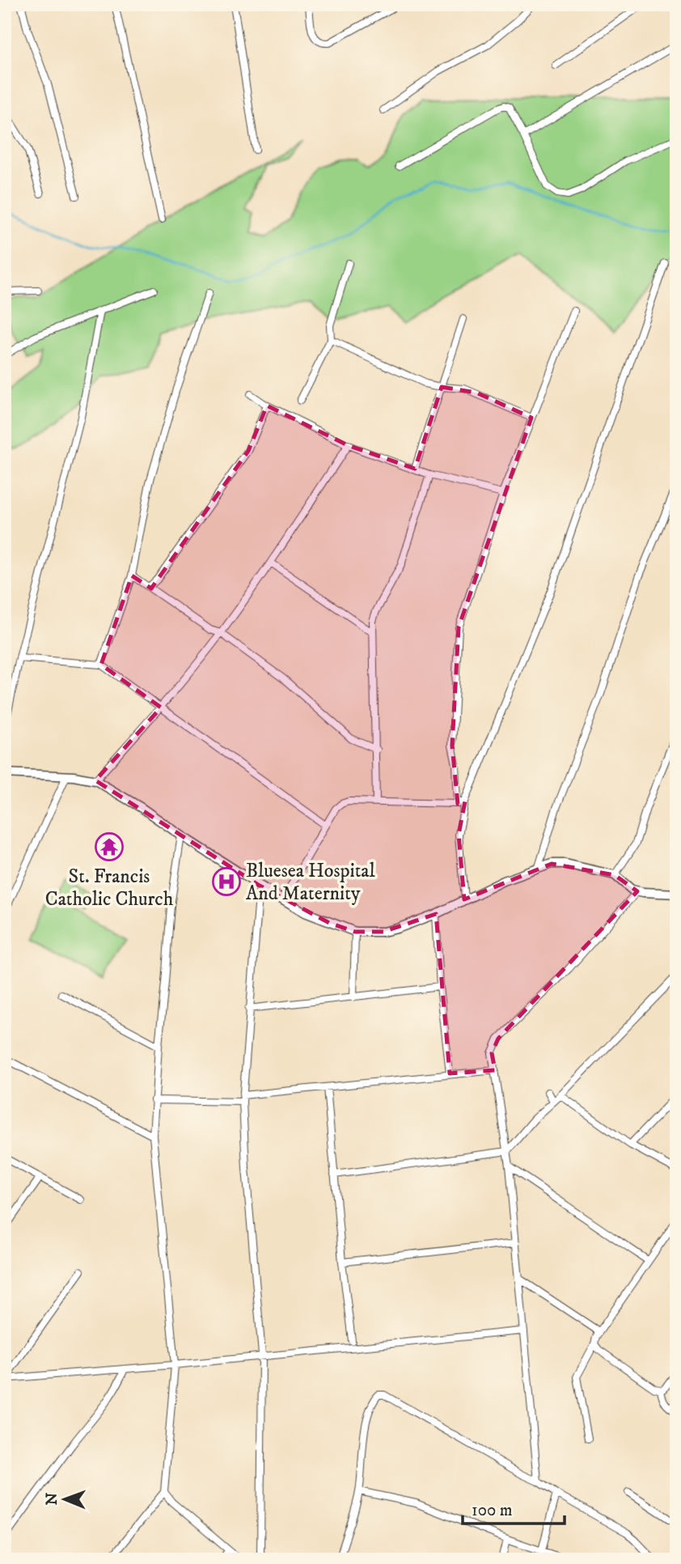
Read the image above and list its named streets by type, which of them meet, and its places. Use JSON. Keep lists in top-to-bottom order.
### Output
{
  "places": {
    "temple": ["St. Francis Catholic Church"],
    "hospital": ["Bluesea Hospital And Maternity"]
  },
  "scale_bar": "100 m",
  "north": "left"
}
